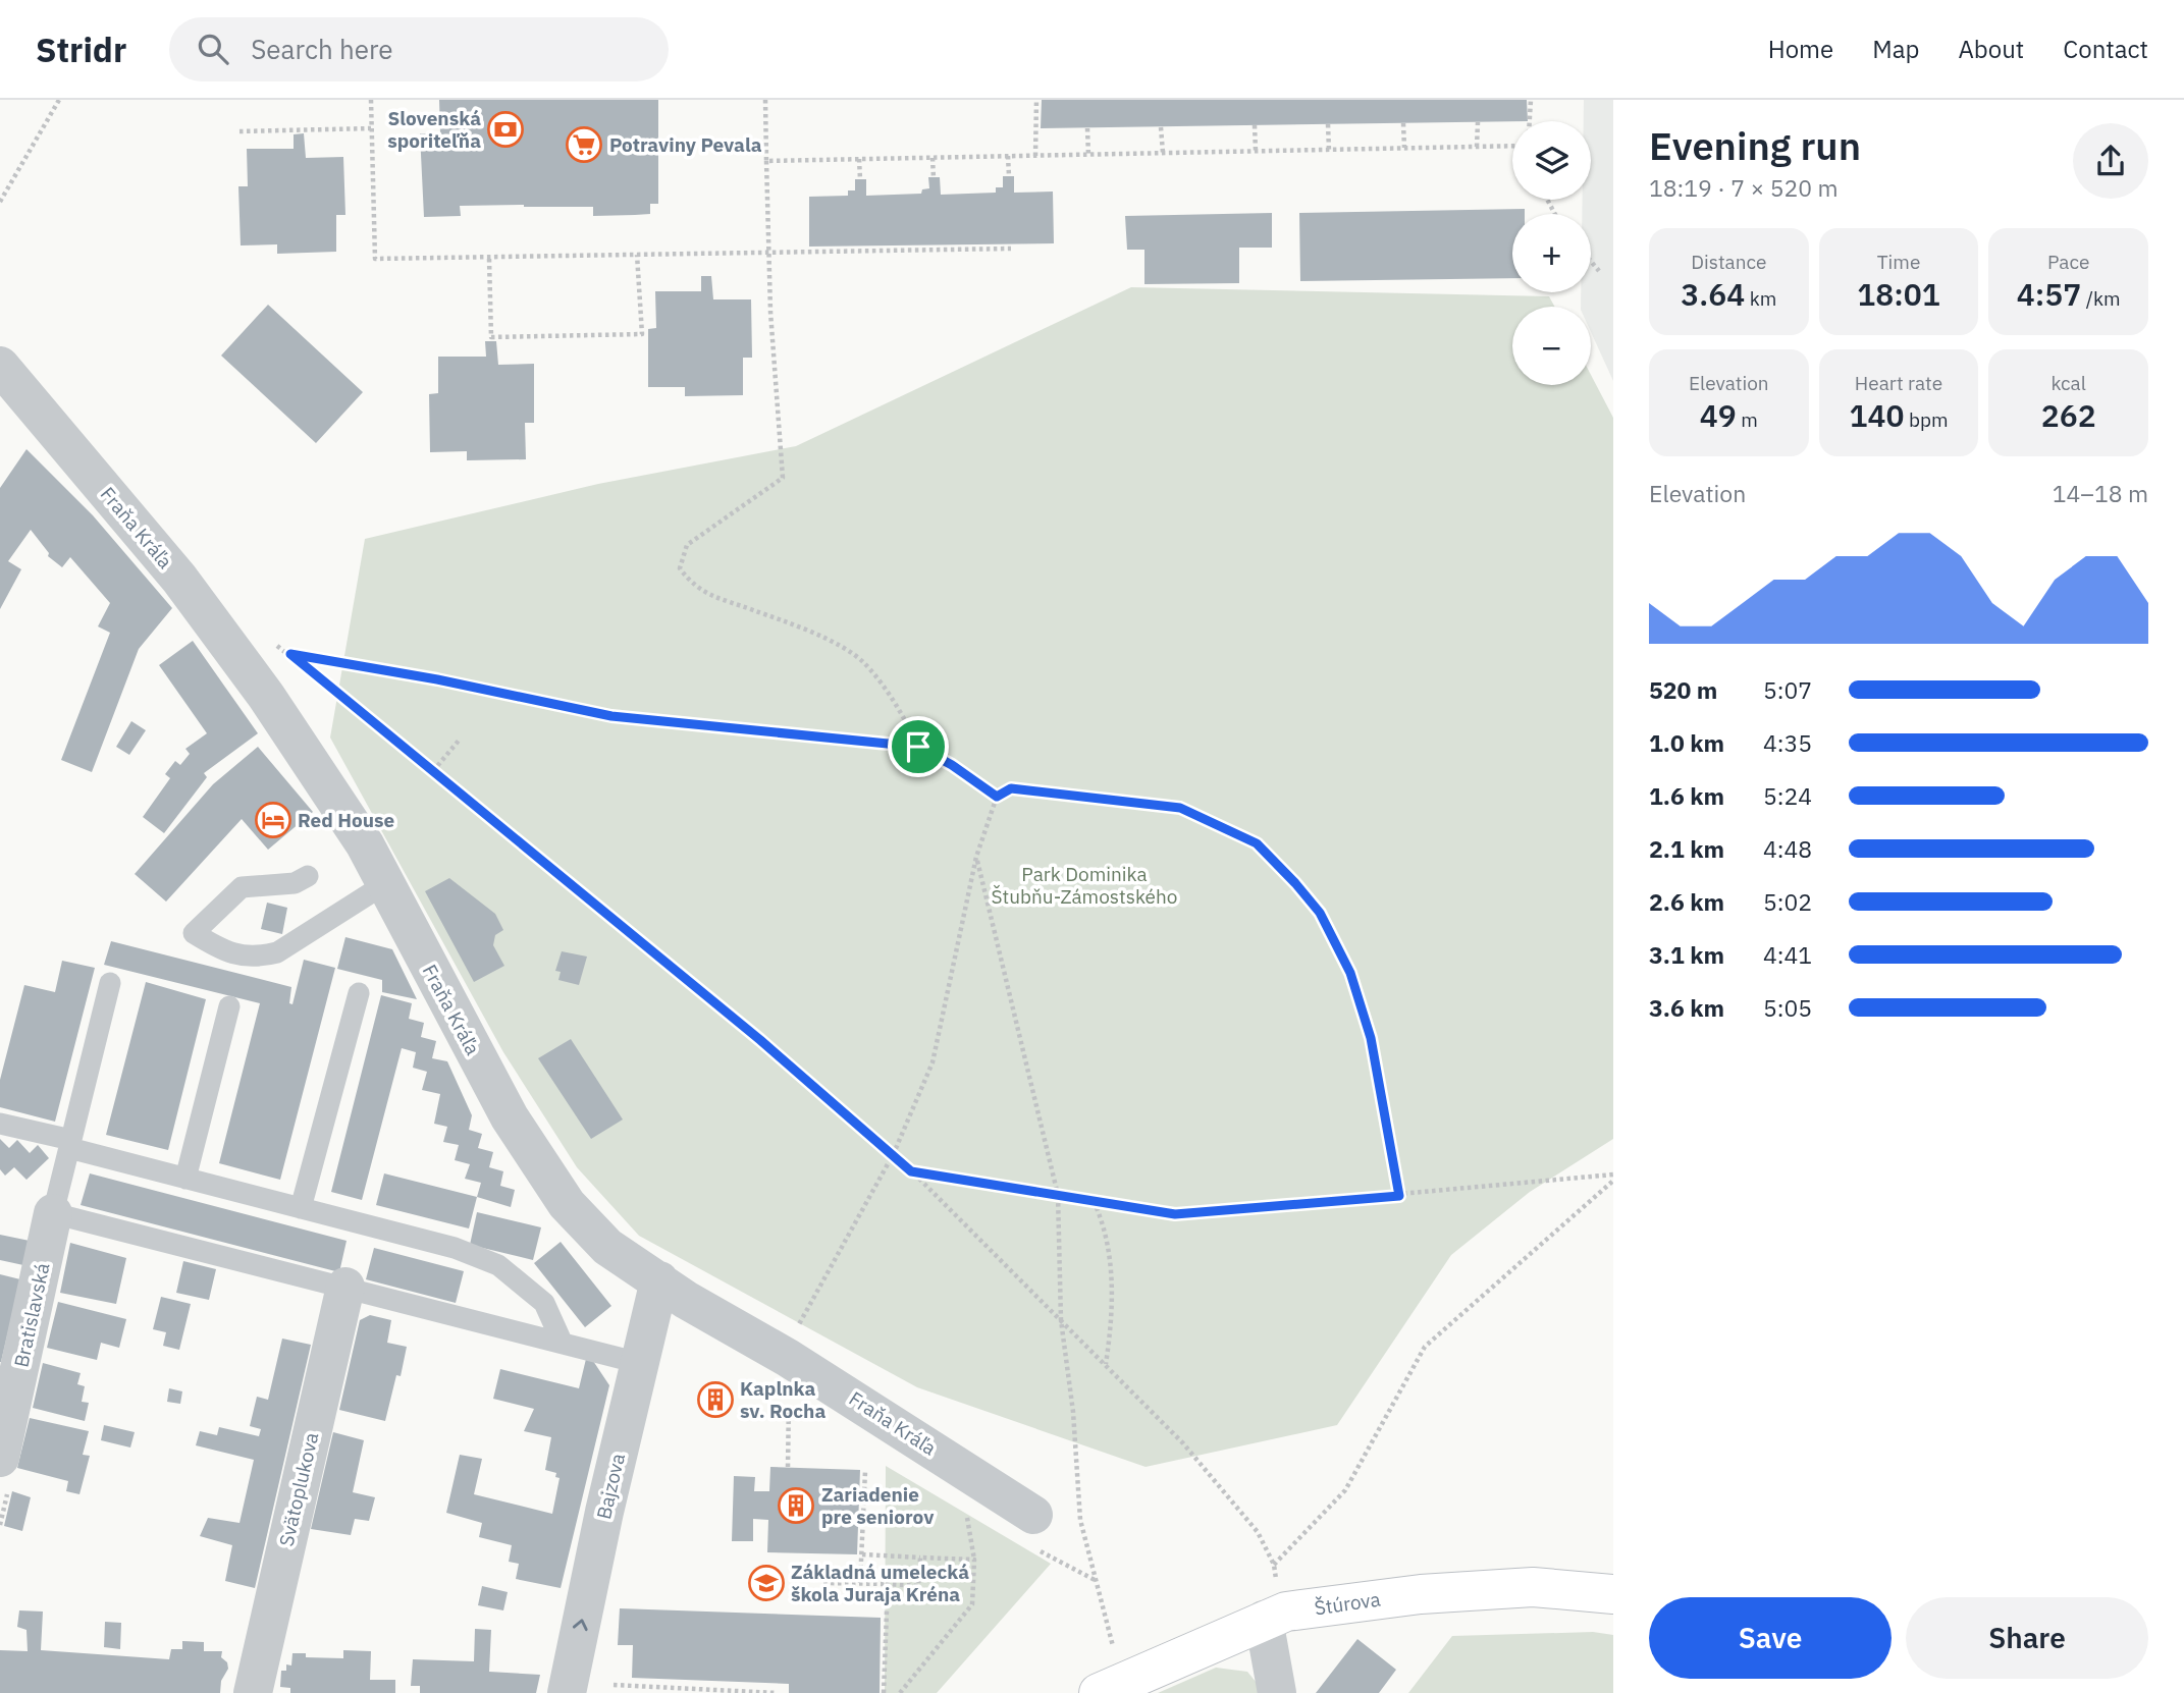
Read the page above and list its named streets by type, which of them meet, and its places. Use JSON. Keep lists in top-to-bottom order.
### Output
{
  "streets": {
    "main road": ["Štúrova"],
    "street": [
      "Fraňa Kráľa",
      "Bratislavská",
      "Bajzova",
      "Svätoplukova"
    ]
  },
  "crossings": [
    ["Fraňa Kráľa", "Bajzova"]
  ],
  "one_way": ["Bajzova"],
  "parks": ["Park Dominika Štubňu-Zámostského"],
  "places": {
    "bank": ["Slovenská sporiteľňa"],
    "supermarket": ["Potraviny Pevala"],
    "hotel": ["Red House"],
    "building": ["Kaplnka sv. Rocha", "Zariadenie pre seniorov"],
    "school or university": ["Základná umelecká škola Juraja Kréna"]
  },
  "page": {
    "header": "Stridr",
    "search": "Search here",
    "nav": [
      "Home",
      "Map",
      "About",
      "Contact"
    ],
    "heading": ["Evening run", "18:19 · 7 × 520 m"],
    "map_buttons": ["+", "−"],
    "stats": [
      ["Distance", "3.64 km"],
      ["Time", "18:01"],
      ["Pace", "4:57 /km"],
      ["Elevation", "49 m"],
      ["Heart rate", "140 bpm"],
      ["kcal", "262"]
    ],
    "chart": ["Elevation", "14–18 m"],
    "list": [
      {
        "name": "520 m",
        "note": "5:07"
      },
      {
        "name": "1.0 km",
        "note": "4:35"
      },
      {
        "name": "1.6 km",
        "note": "5:24"
      },
      {
        "name": "2.1 km",
        "note": "4:48"
      },
      {
        "name": "2.6 km",
        "note": "5:02"
      },
      {
        "name": "3.1 km",
        "note": "4:41"
      },
      {
        "name": "3.6 km",
        "note": "5:05"
      }
    ],
    "buttons": ["Save", "Share"]
  }
}
